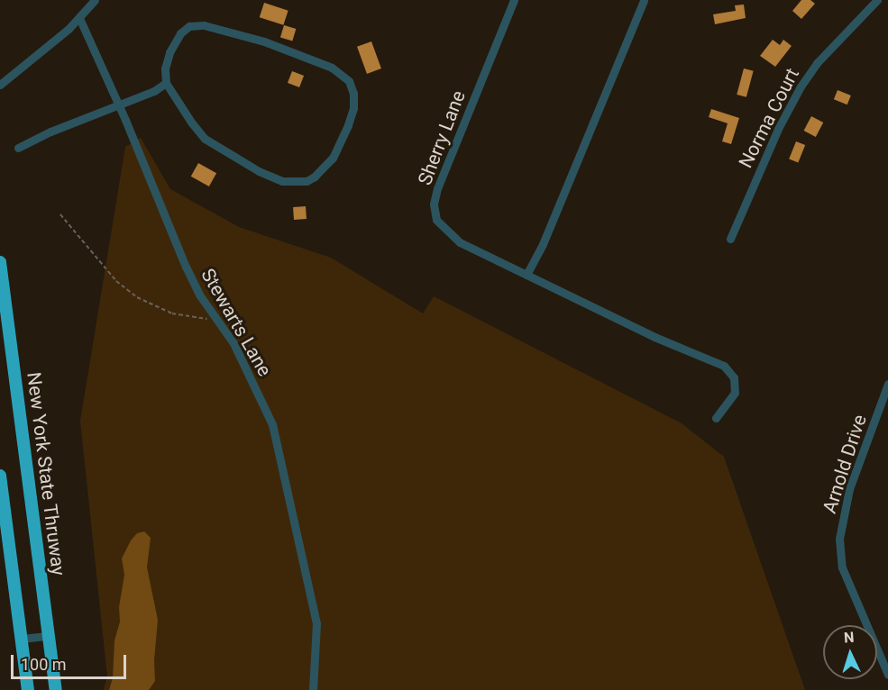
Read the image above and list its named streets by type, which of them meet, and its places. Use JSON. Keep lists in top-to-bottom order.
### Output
{
  "streets": {
    "highway": ["New York State Thruway"],
    "street": [
      "Norma Court",
      "Sherry Lane",
      "Stewarts Lane",
      "Arnold Drive"
    ]
  },
  "scale_bar": "100 m",
  "north": "top"
}
